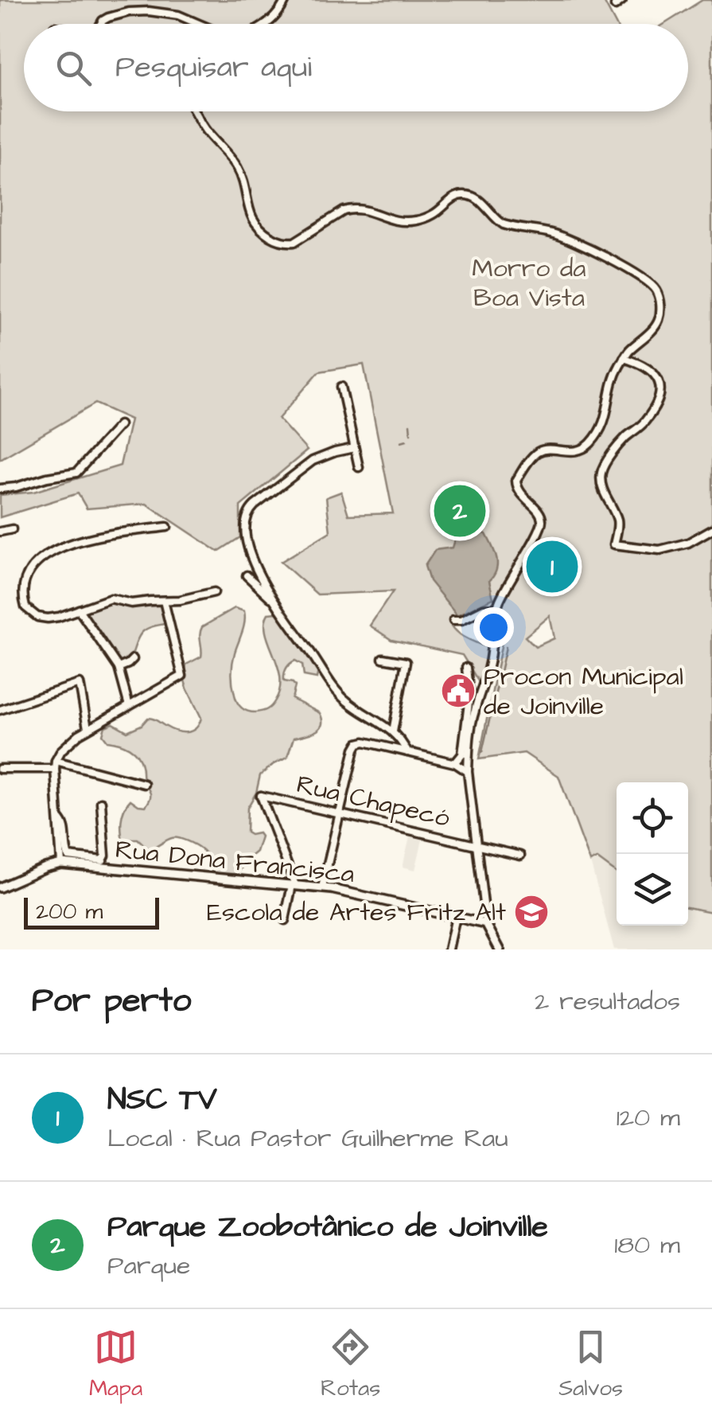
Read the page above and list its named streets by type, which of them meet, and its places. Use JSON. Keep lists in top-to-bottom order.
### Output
{
  "streets": {
    "main road": ["Rua Dona Francisca"],
    "street": ["Rua Chapecó"]
  },
  "crossings": [
    ["Rua Chapecó", "Rua Dona Francisca"]
  ],
  "parks": ["Morro da Boa Vista"],
  "places": {
    "public building": ["Procon Municipal de Joinville"],
    "school or university": ["Escola de Artes Fritz Alt"]
  },
  "scale_bar": "200 m",
  "page": {
    "search": "Pesquisar aqui",
    "pins": ["2", "1"],
    "scale": "200 m",
    "heading": ["Por perto", "2 resultados"],
    "list": [
      {
        "mark": "1",
        "name": "NSC TV",
        "note": "Local · Rua Pastor Guilherme Rau",
        "value": "120 m"
      },
      {
        "mark": "2",
        "name": "Parque Zoobotânico de Joinville",
        "note": "Parque",
        "value": "180 m"
      }
    ],
    "nav": ["Mapa", "Rotas", "Salvos"]
  }
}
